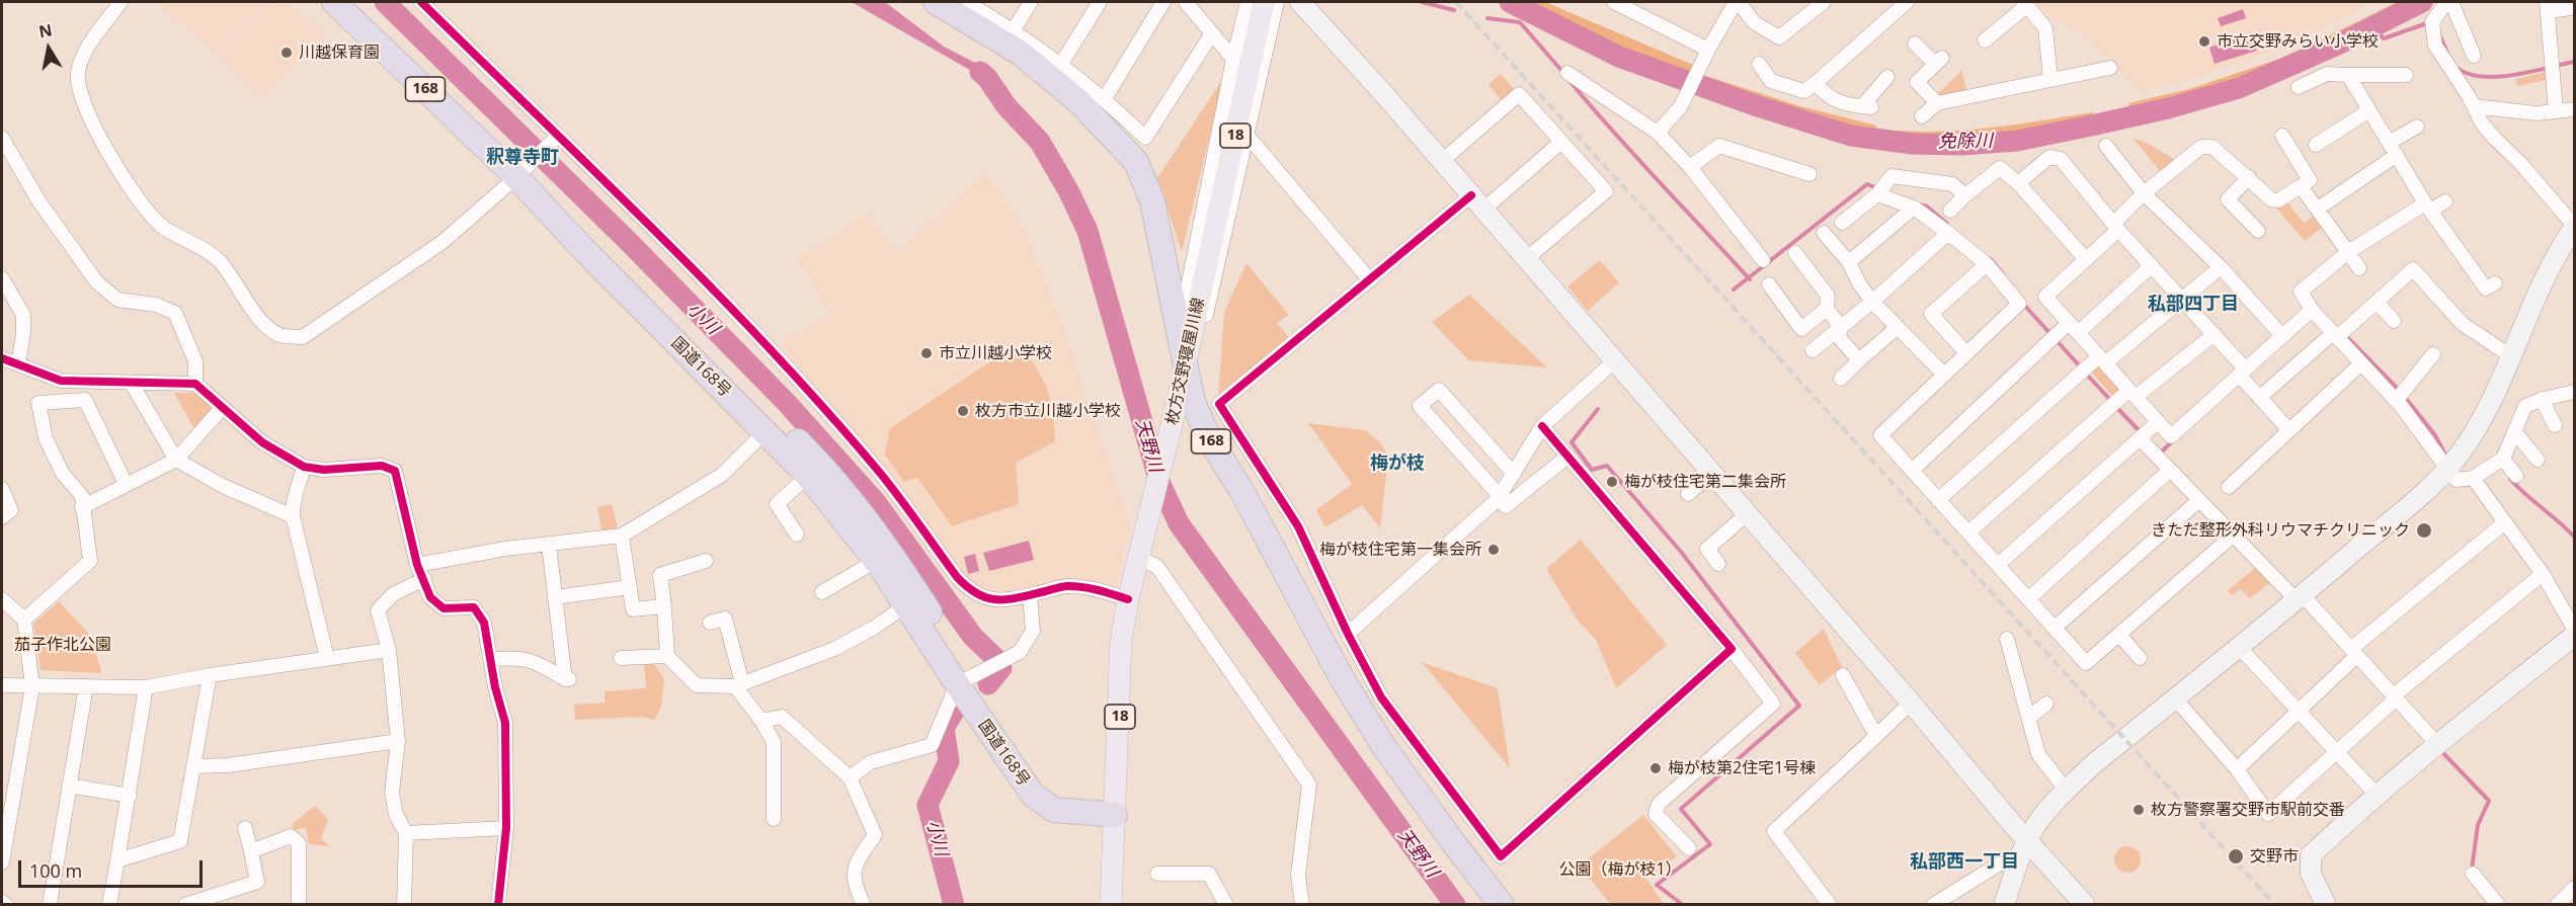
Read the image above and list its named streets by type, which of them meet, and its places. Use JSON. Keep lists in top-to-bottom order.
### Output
{
  "streets": {
    "highway": ["168", "国道168号"],
    "main road": ["18", "枚方交野寝屋川線"]
  },
  "crossings": [
    ["168", "枚方交野寝屋川線"],
    ["枚方交野寝屋川線", "国道168号"]
  ],
  "districts": [
    "釈尊寺町",
    "私部四丁目",
    "梅が枝",
    "私部西一丁目"
  ],
  "water": ["免除川", "小川", "天野川"],
  "parks": ["茄子作北公園", "公園（梅が枝1）"],
  "places": [
    "市立交野みらい小学校",
    "川越保育園",
    "市立川越小学校",
    "枚方市立川越小学校",
    "梅が枝住宅第二集会所",
    "きただ整形外科リウマチクリニック",
    "梅が枝住宅第一集会所",
    "梅が枝第2住宅1号棟",
    "枚方警察署交野市駅前交番",
    "交野市"
  ],
  "scale_bar": "100 m",
  "north": "top"
}
